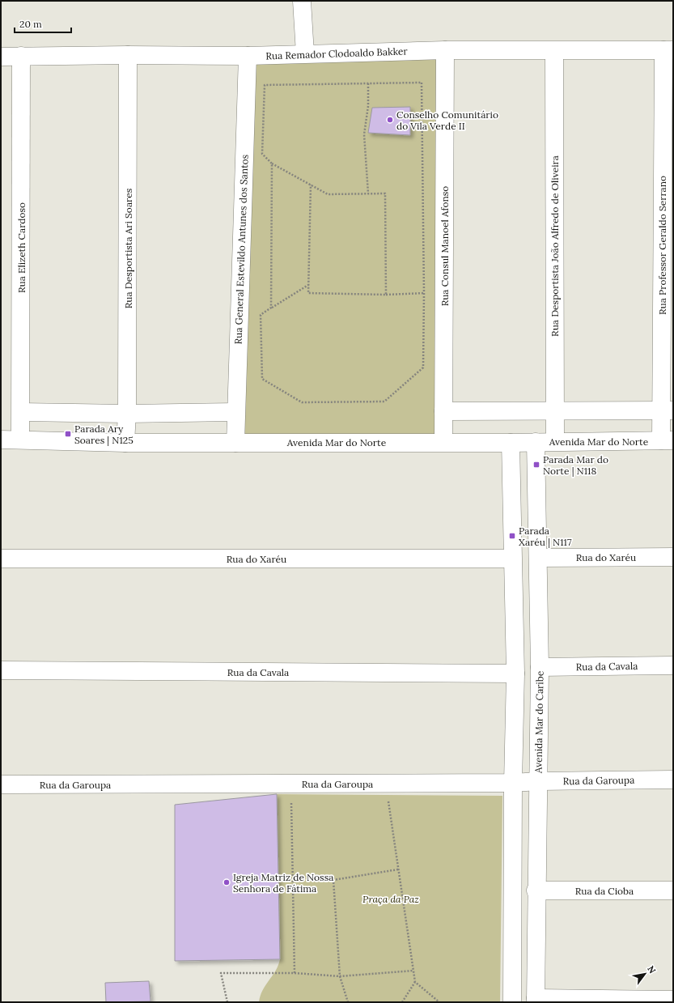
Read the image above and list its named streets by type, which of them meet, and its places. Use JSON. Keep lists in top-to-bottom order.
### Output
{
  "streets": {
    "street": [
      "Rua Remador Clodoaldo Bakker",
      "Rua Professor Geraldo Serrano",
      "Rua Consul Manoel Afonso",
      "Rua Desportista João Alfredo de Oliveira",
      "Rua Elizeth Cardoso",
      "Rua Desportista Ari Soares",
      "Rua General Estevildo Antunes dos Santos",
      "Avenida Mar do Norte",
      "Rua do Xaréu",
      "Rua da Cavala",
      "Avenida Mar do Caribe",
      "Rua da Garoupa",
      "Rua da Cioba"
    ]
  },
  "crossings": [
    ["Rua Remador Clodoaldo Bakker", "Rua Professor Geraldo Serrano"],
    ["Rua Remador Clodoaldo Bakker", "Rua Consul Manoel Afonso"],
    ["Rua Remador Clodoaldo Bakker", "Rua Desportista João Alfredo de Oliveira"],
    ["Rua Remador Clodoaldo Bakker", "Rua Elizeth Cardoso"],
    ["Rua Remador Clodoaldo Bakker", "Rua Desportista Ari Soares"],
    ["Rua Remador Clodoaldo Bakker", "Rua General Estevildo Antunes dos Santos"],
    ["Rua Professor Geraldo Serrano", "Avenida Mar do Norte"],
    ["Rua Consul Manoel Afonso", "Avenida Mar do Norte"],
    ["Rua Desportista João Alfredo de Oliveira", "Avenida Mar do Norte"],
    ["Rua Elizeth Cardoso", "Avenida Mar do Norte"],
    ["Rua Desportista Ari Soares", "Avenida Mar do Norte"],
    ["Rua General Estevildo Antunes dos Santos", "Avenida Mar do Norte"],
    ["Avenida Mar do Norte", "Avenida Mar do Caribe"],
    ["Rua do Xaréu", "Avenida Mar do Caribe"],
    ["Rua da Cavala", "Avenida Mar do Caribe"],
    ["Avenida Mar do Caribe", "Rua da Garoupa"],
    ["Avenida Mar do Caribe", "Rua da Cioba"]
  ],
  "parks": ["Praça da Paz"],
  "places": {
    "other": ["Conselho Comunitário do Vila Verde II", "Igreja Matriz de Nossa Senhora de Fátima"],
    "transit": ["Parada Ary Soares | N125", "Parada Mar do Norte | N118", "Parada Xaréu | N117"]
  },
  "scale_bar": "20 m",
  "north": "top right"
}
